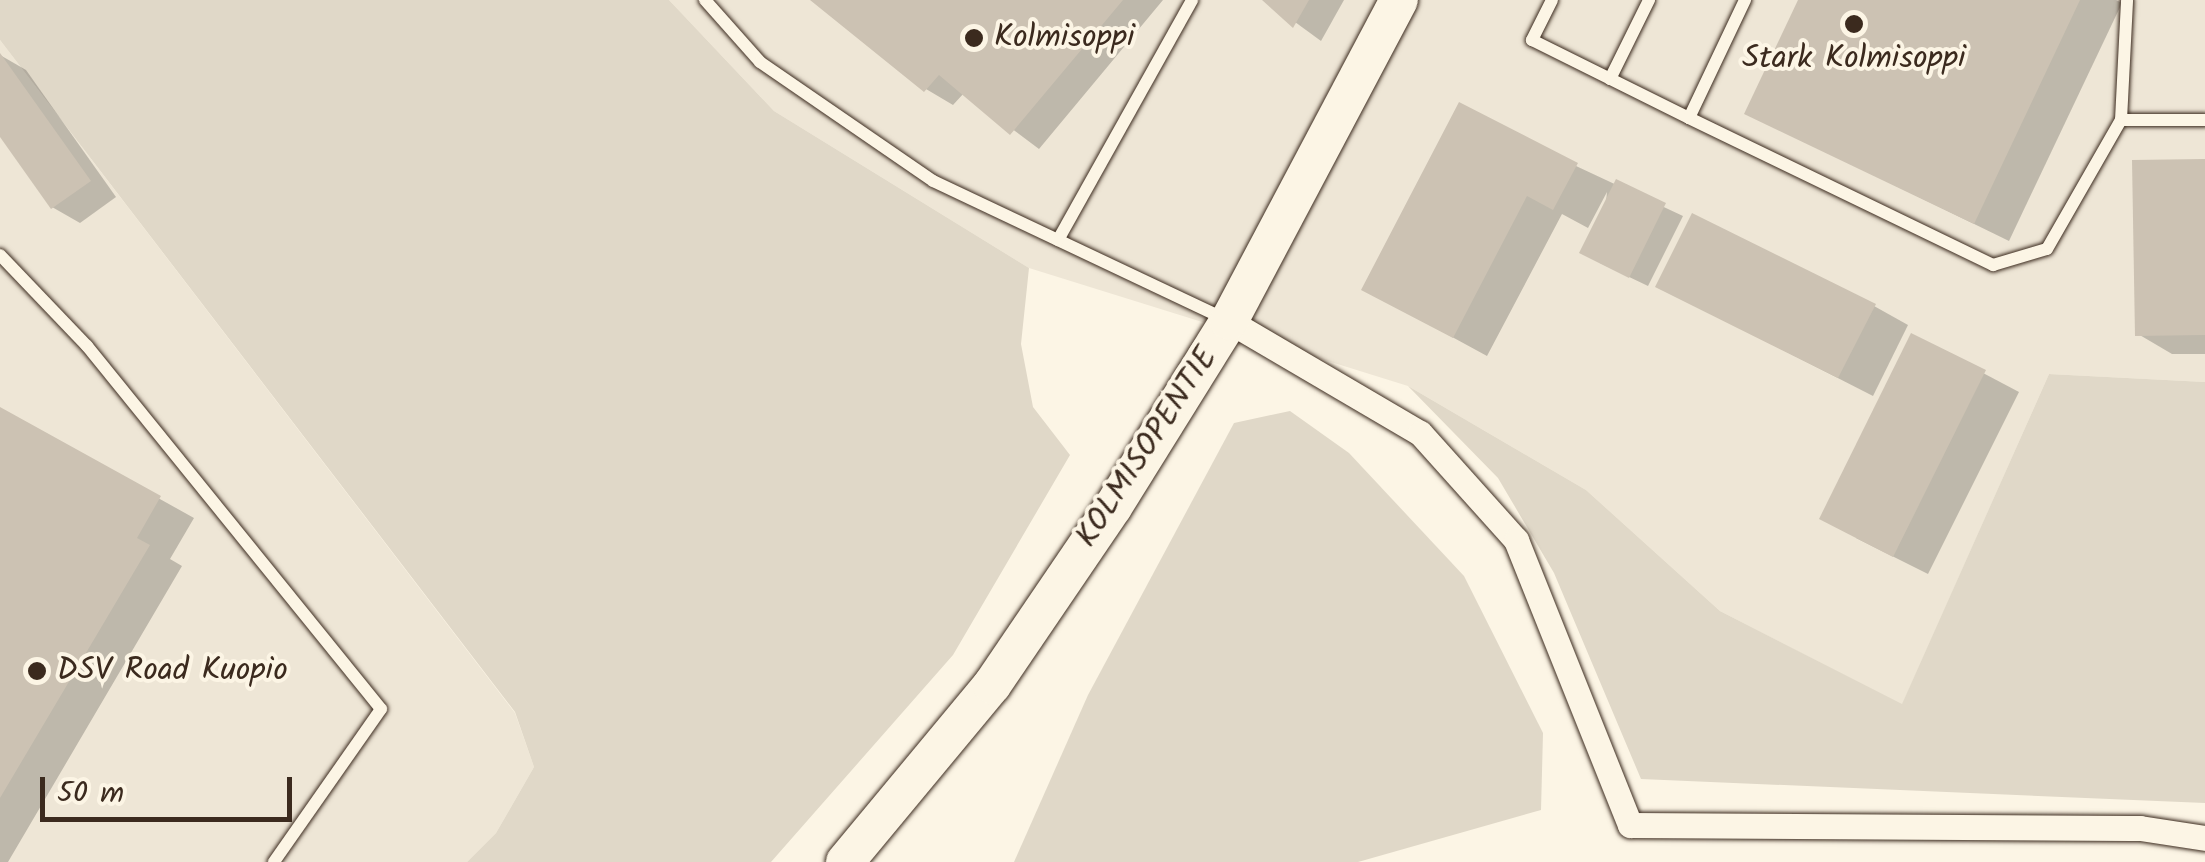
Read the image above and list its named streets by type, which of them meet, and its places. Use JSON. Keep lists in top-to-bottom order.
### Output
{
  "streets": {
    "main road": ["KOLMISOPENTIE"]
  },
  "places": ["Stark Kolmisoppi", "Kolmisoppi", "DSV Road Kuopio"],
  "scale_bar": "50 m"
}
